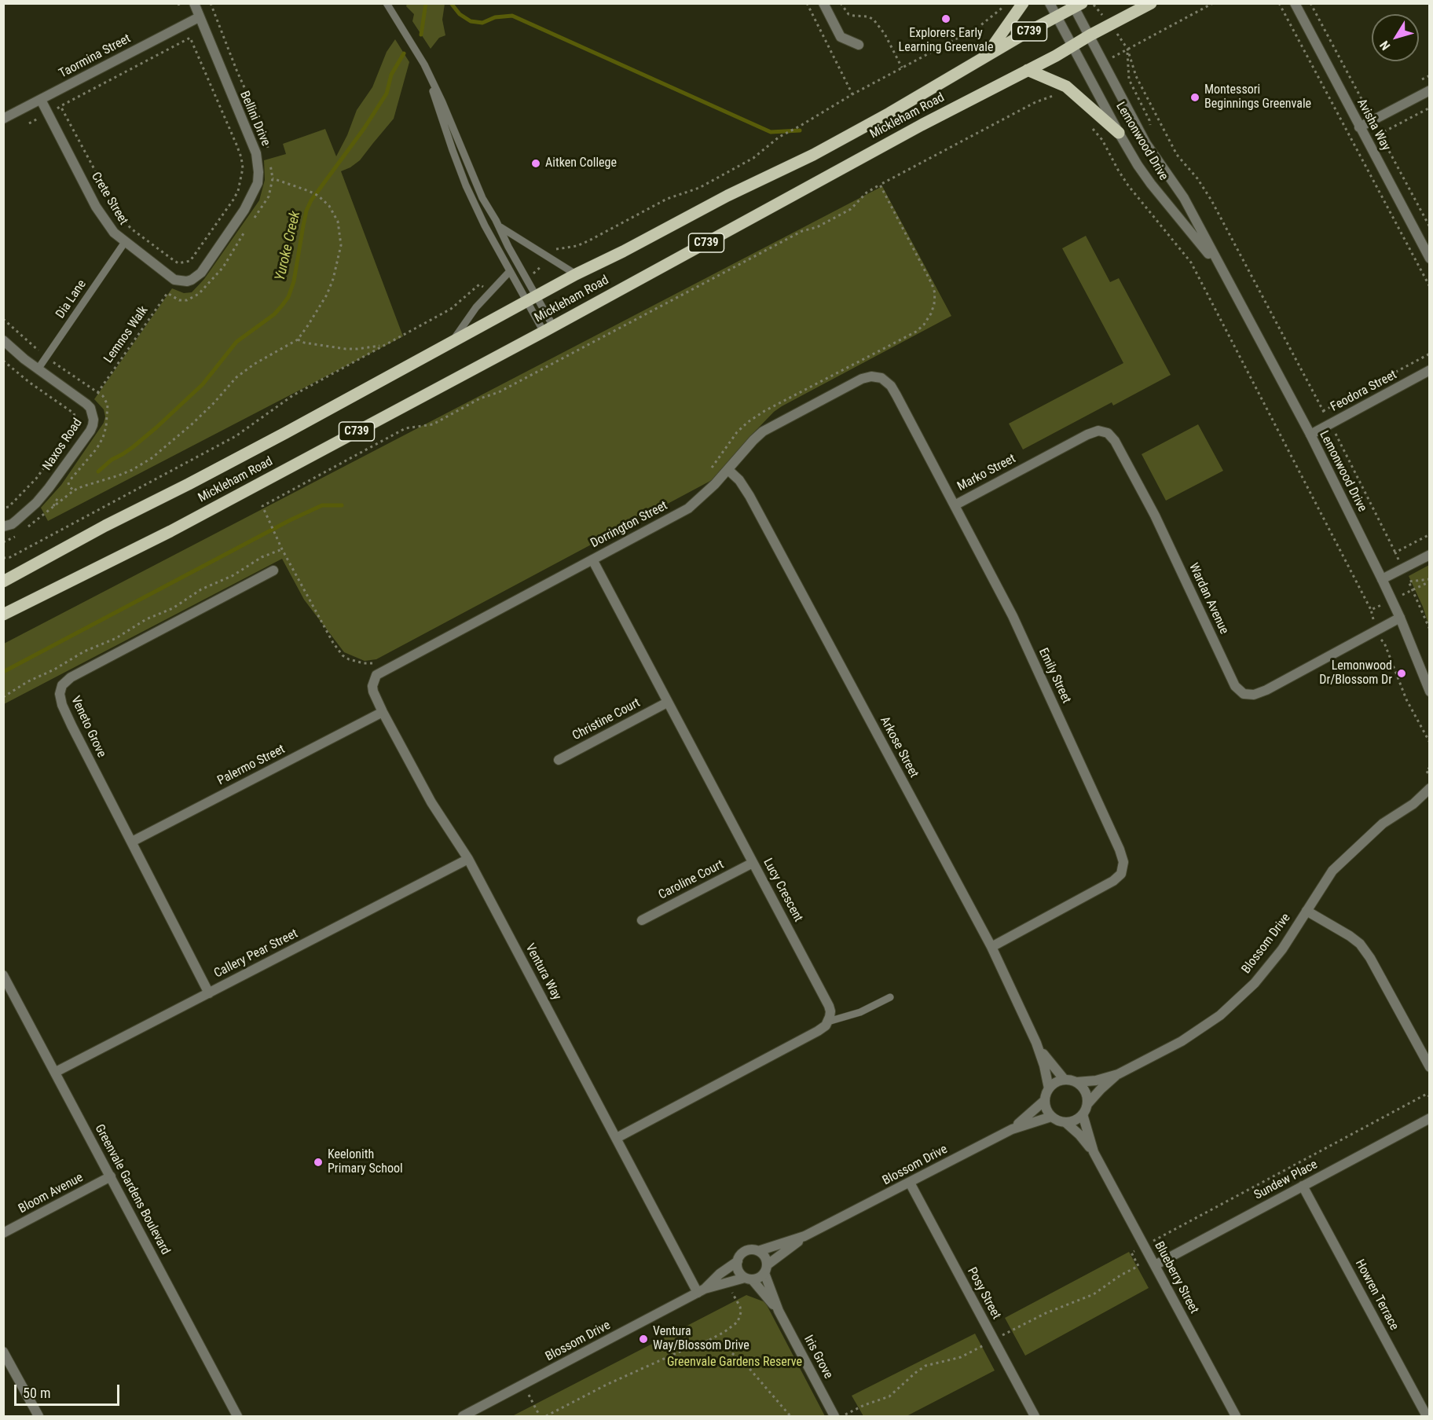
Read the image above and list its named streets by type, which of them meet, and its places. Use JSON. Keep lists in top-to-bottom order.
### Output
{
  "streets": {
    "main road": ["C739", "Mickleham Road"],
    "street": [
      "Taormina Street",
      "Bellini Drive",
      "Avisha Way",
      "Lemonwood Drive",
      "Crete Street",
      "Feodora Street",
      "Naxos Road",
      "Marko Street",
      "Dorrington Street",
      "Wardan Avenue",
      "Emily Street",
      "Christine Court",
      "Veneto Grove",
      "Arkose Street",
      "Palermo Street",
      "Caroline Court",
      "Lucy Crescent",
      "Blossom Drive",
      "Callery Pear Street",
      "Ventura Way",
      "Sundew Place",
      "Greenvale Gardens Boulevard",
      "Bloom Avenue",
      "Blueberry Street",
      "Posy Street",
      "Howren Terrace",
      "Iris Grove"
    ],
    "lane": ["Dia Lane"],
    "path": ["Lemnos Walk"]
  },
  "crossings": [
    ["Taormina Street", "Bellini Drive"],
    ["Taormina Street", "Crete Street"],
    ["Mickleham Road", "Lemonwood Drive"],
    ["Bellini Drive", "Crete Street"],
    ["Lemonwood Drive", "Feodora Street"],
    ["Lemonwood Drive", "Wardan Avenue"],
    ["Crete Street", "Dia Lane"],
    ["Dia Lane", "Naxos Road"],
    ["Marko Street", "Wardan Avenue"],
    ["Marko Street", "Emily Street"],
    ["Dorrington Street", "Emily Street"],
    ["Dorrington Street", "Arkose Street"],
    ["Dorrington Street", "Lucy Crescent"],
    ["Dorrington Street", "Ventura Way"],
    ["Emily Street", "Arkose Street"],
    ["Christine Court", "Lucy Crescent"],
    ["Veneto Grove", "Palermo Street"],
    ["Veneto Grove", "Callery Pear Street"],
    ["Arkose Street", "Blossom Drive"],
    ["Arkose Street", "Blueberry Street"],
    ["Palermo Street", "Ventura Way"],
    ["Caroline Court", "Lucy Crescent"],
    ["Blossom Drive", "Ventura Way"],
    ["Blossom Drive", "Blueberry Street"],
    ["Blossom Drive", "Posy Street"],
    ["Blossom Drive", "Iris Grove"],
    ["Callery Pear Street", "Ventura Way"],
    ["Callery Pear Street", "Greenvale Gardens Boulevard"],
    ["Sundew Place", "Blueberry Street"],
    ["Sundew Place", "Howren Terrace"],
    ["Greenvale Gardens Boulevard", "Bloom Avenue"]
  ],
  "water": ["Yuroke Creek"],
  "parks": ["Greenvale Gardens Reserve"],
  "places": [
    "Explorers Early Learning Greenvale",
    "Montessori Beginnings Greenvale",
    "Aitken College",
    "Lemonwood Dr/Blossom Dr",
    "Keelonith Primary School",
    "Ventura Way/Blossom Drive"
  ],
  "scale_bar": "50 m",
  "north": "bottom left"
}
